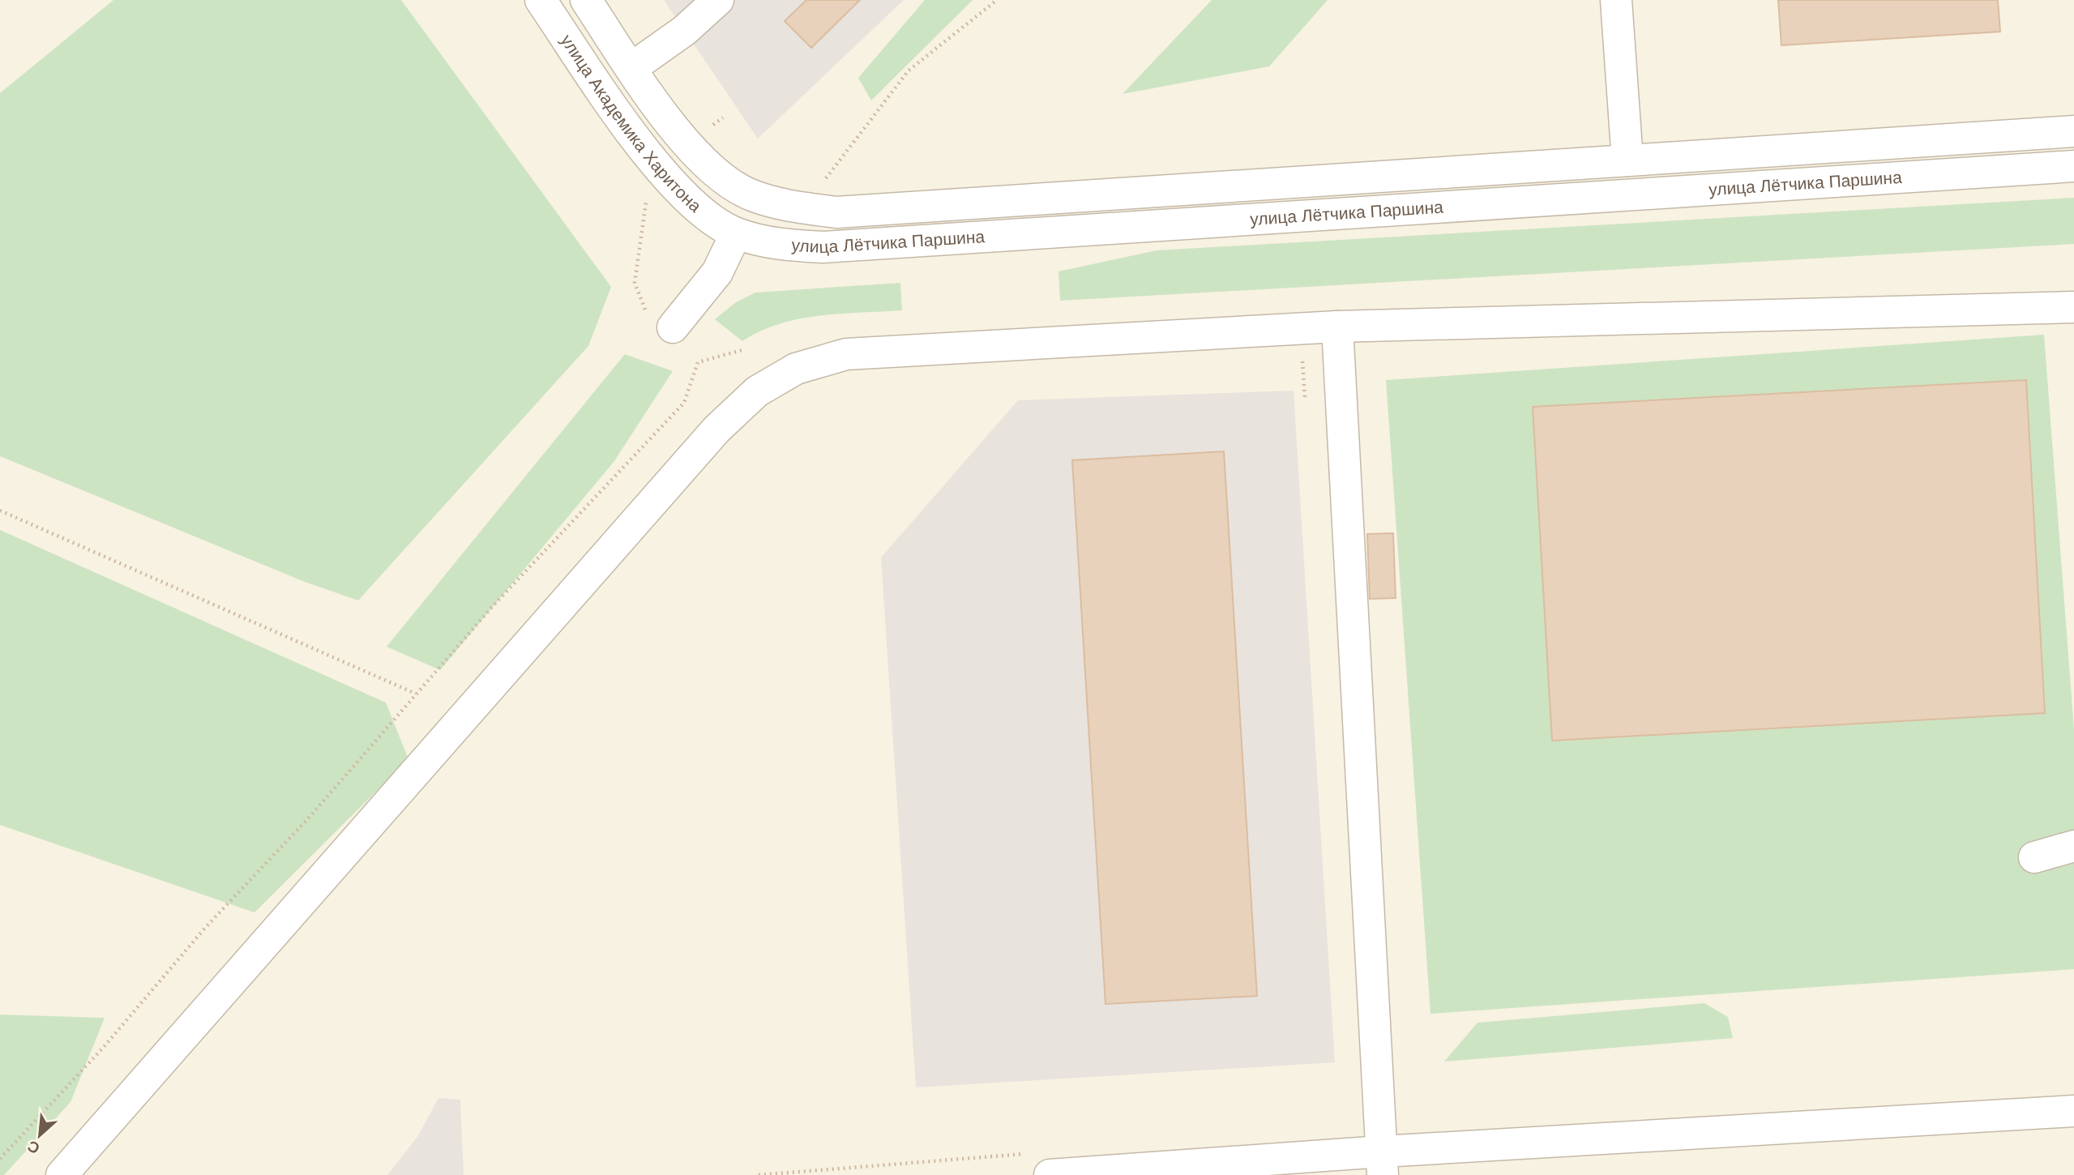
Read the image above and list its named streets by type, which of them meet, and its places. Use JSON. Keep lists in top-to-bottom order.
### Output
{
  "streets": {
    "street": ["улица Академика Харитона", "улица Лётчика Паршина"]
  },
  "crossings": [
    ["улица Академика Харитона", "улица Лётчика Паршина"]
  ],
  "north": "bottom left"
}
